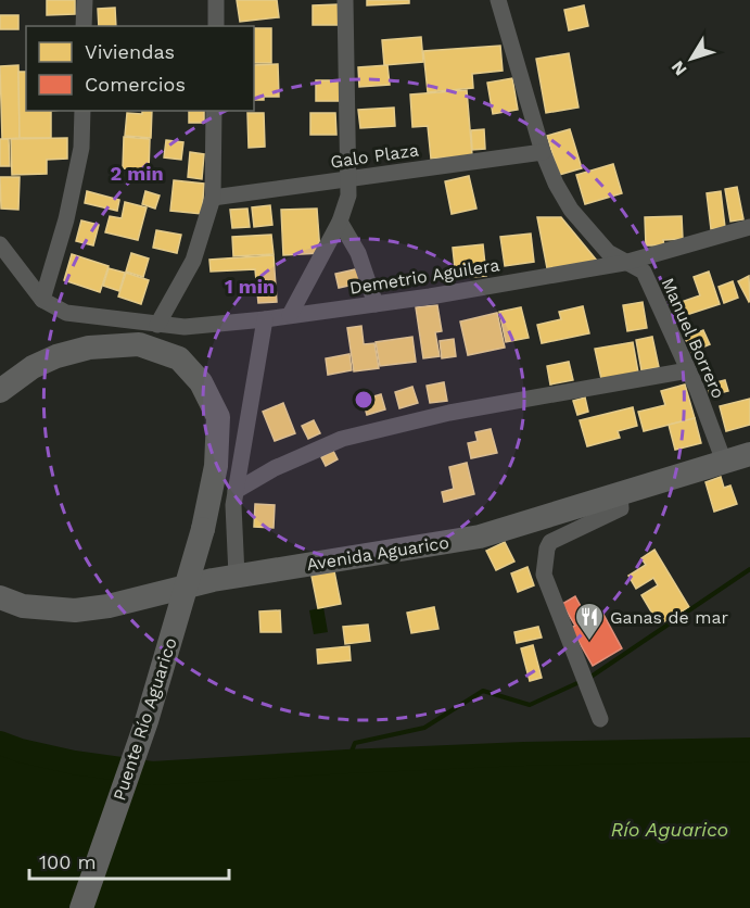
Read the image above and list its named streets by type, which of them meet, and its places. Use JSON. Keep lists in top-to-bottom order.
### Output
{
  "streets": {
    "highway": ["Avenida Aguarico", "Puente Río Aguarico"],
    "street": ["Galo Plaza", "Demetrio Aguilera", "Manuel Borrero"]
  },
  "crossings": [
    ["Galo Plaza", "Manuel Borrero"],
    ["Demetrio Aguilera", "Manuel Borrero"],
    ["Manuel Borrero", "Avenida Aguarico"]
  ],
  "water": ["Río Aguarico"],
  "places": {
    "restaurant": ["Ganas de mar"]
  },
  "legend": ["Viviendas", "Comercios"],
  "scale_bar": "100 m",
  "north": "bottom left",
  "rings": ["2 min", "1 min"]
}
